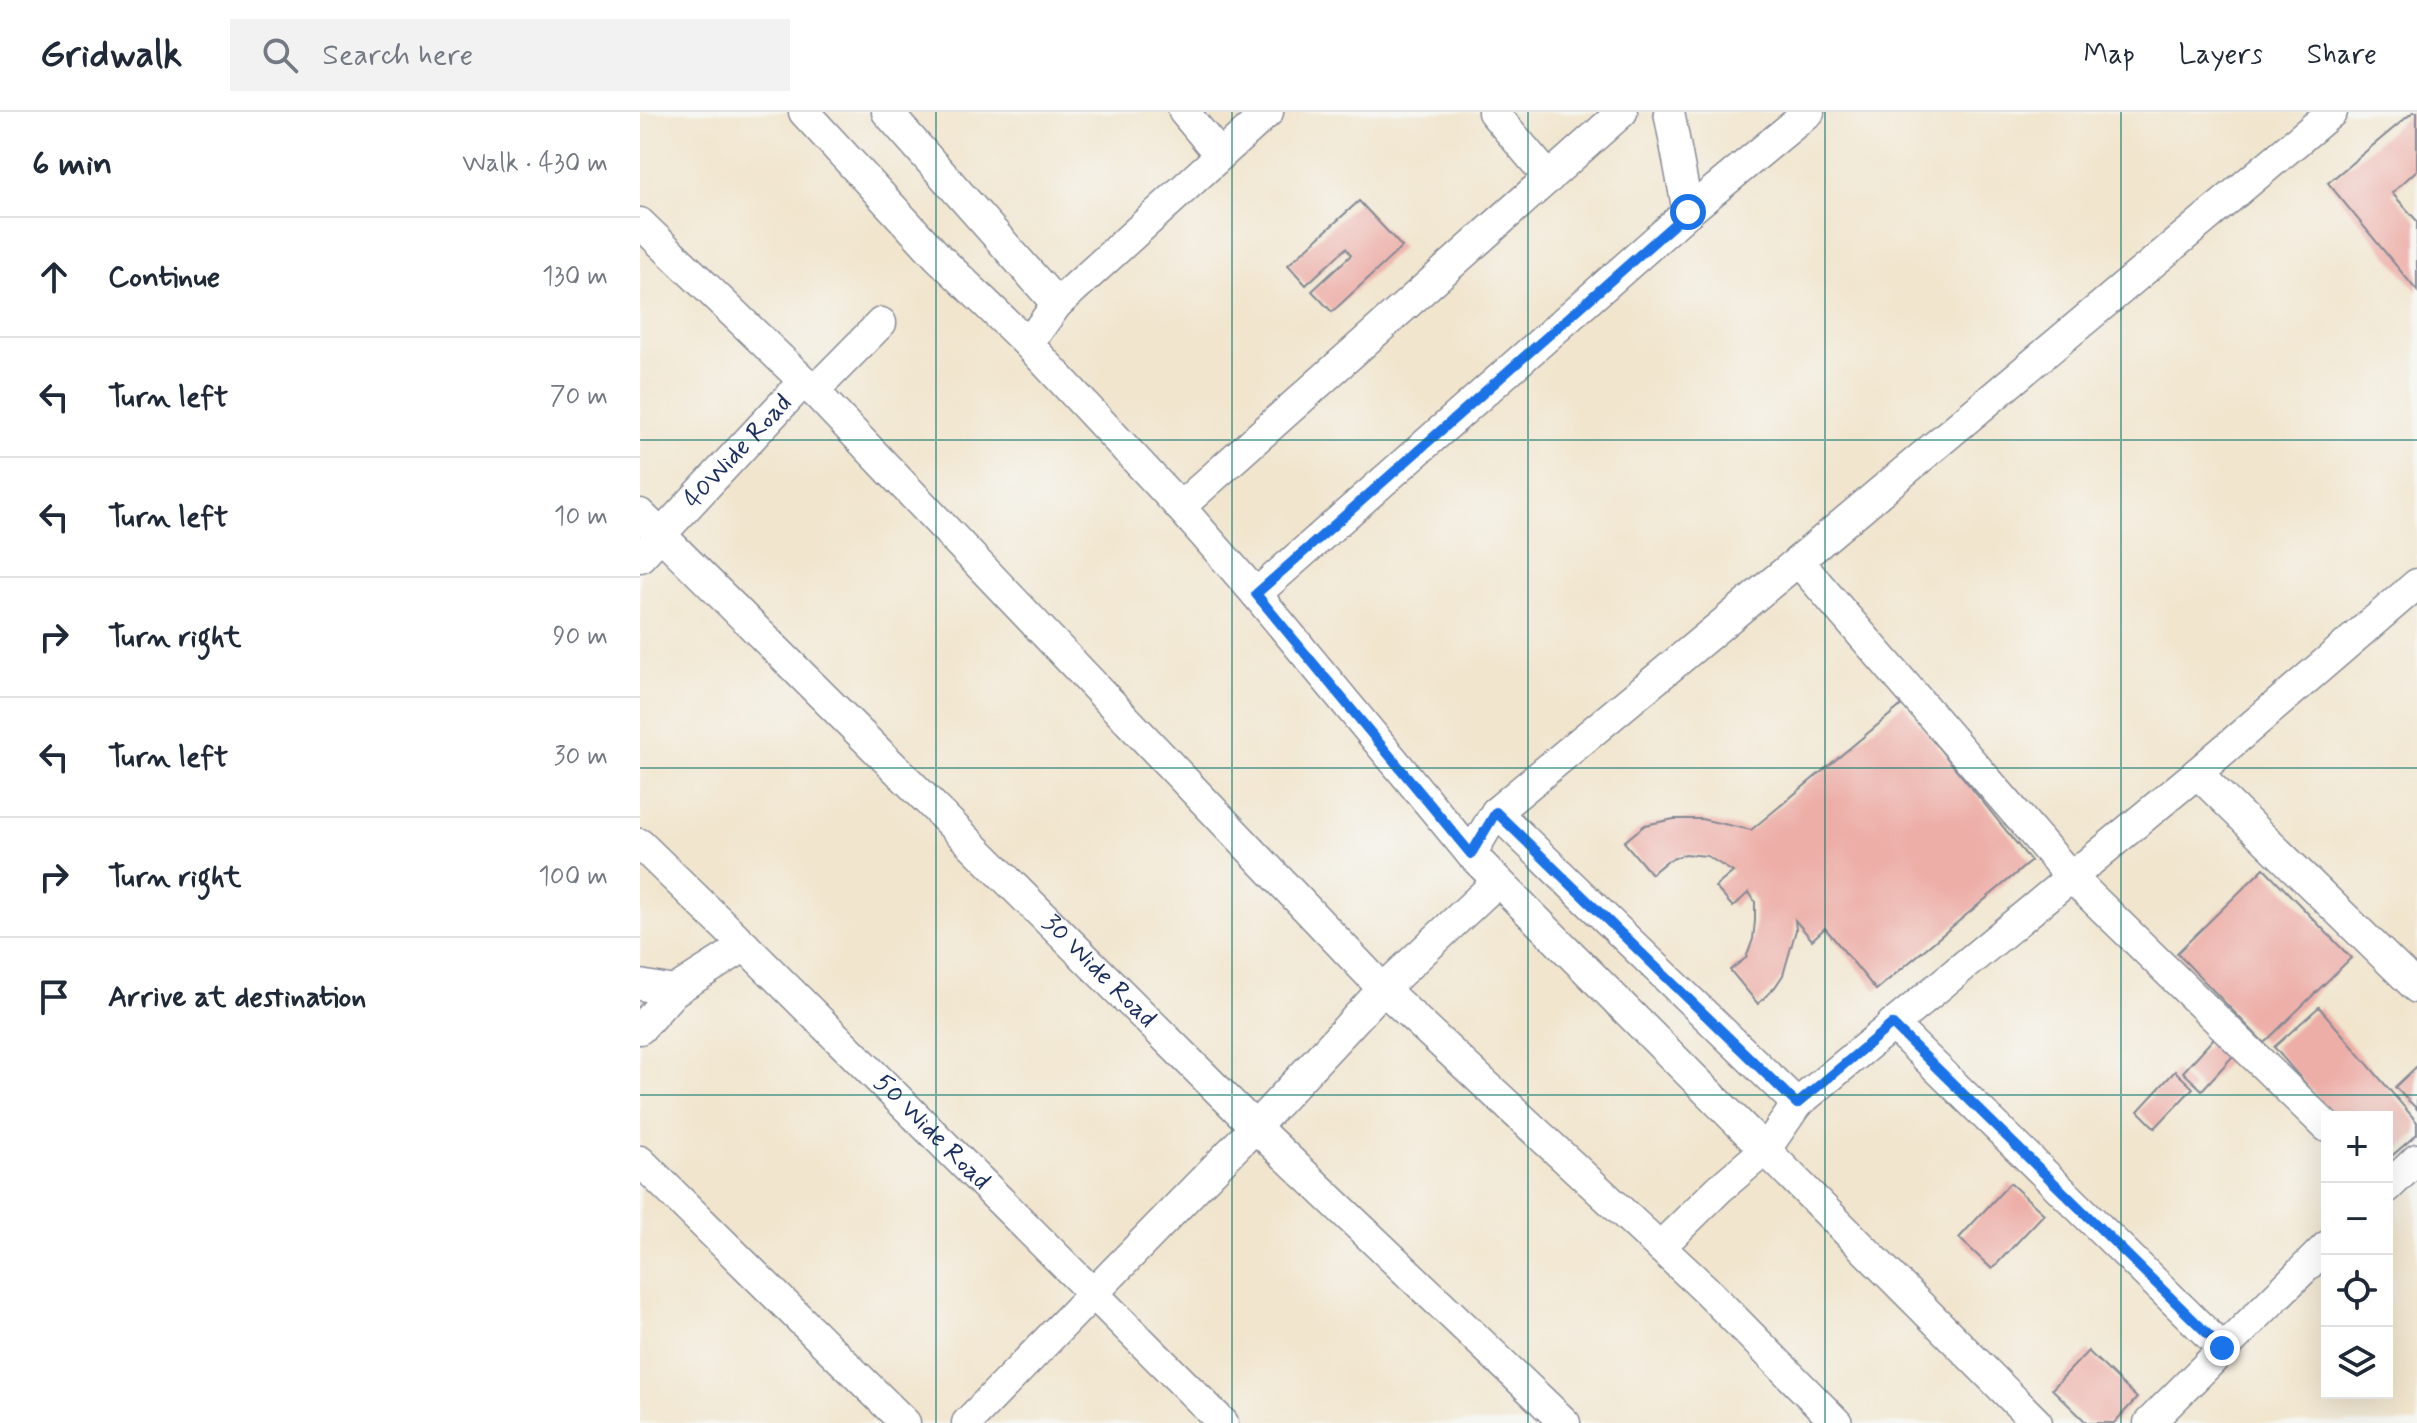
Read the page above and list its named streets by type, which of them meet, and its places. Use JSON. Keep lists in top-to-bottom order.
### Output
{
  "streets": {
    "street": ["40Wide Road", "30 Wide Road", "50 Wide Road"]
  },
  "crossings": [
    ["40Wide Road", "30 Wide Road"]
  ],
  "page": {
    "header": "Gridwalk",
    "search": "Search here",
    "nav": ["Map", "Layers", "Share"],
    "heading": ["6 min", "Walk · 430 m"],
    "list": [
      ["Continue", "130 m"],
      ["Turn left", "70 m"],
      ["Turn left", "10 m"],
      ["Turn right", "90 m"],
      ["Turn left", "30 m"],
      ["Turn right", "100 m"],
      "Arrive at destination"
    ],
    "map_buttons": ["+", "−"]
  }
}
